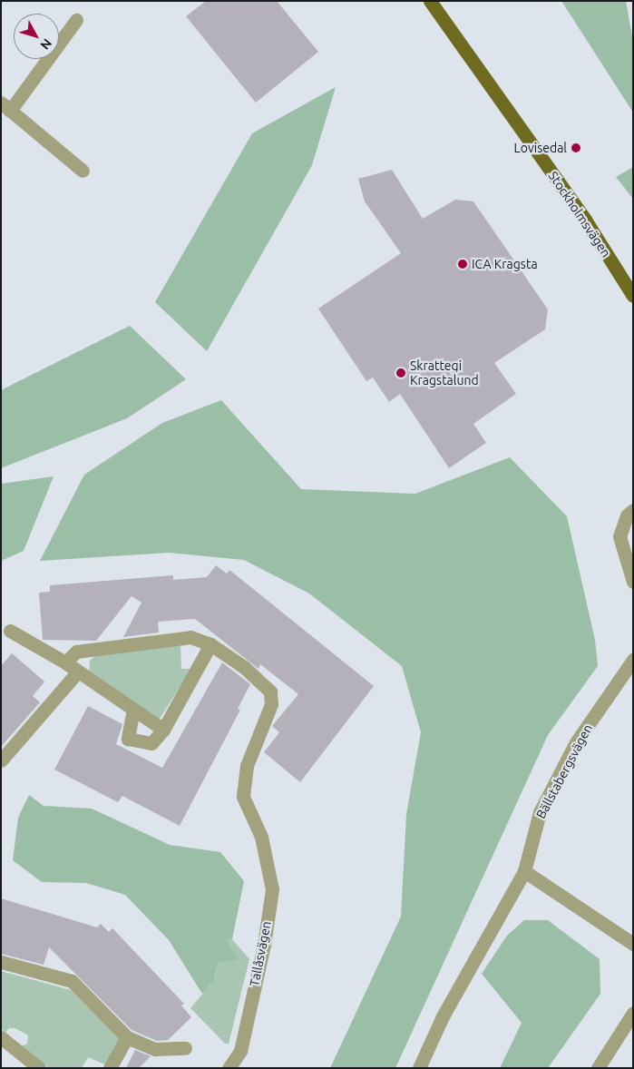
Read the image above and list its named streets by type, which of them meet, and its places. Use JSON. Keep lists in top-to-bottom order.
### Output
{
  "streets": {
    "main road": ["Stockholmsvägen"],
    "street": ["Bällstabergsvägen", "Tallåsvägen"]
  },
  "places": ["Lovisedal", "ICA Kragsta", "Skrattegi Kragstalund"],
  "north": "bottom right"
}
